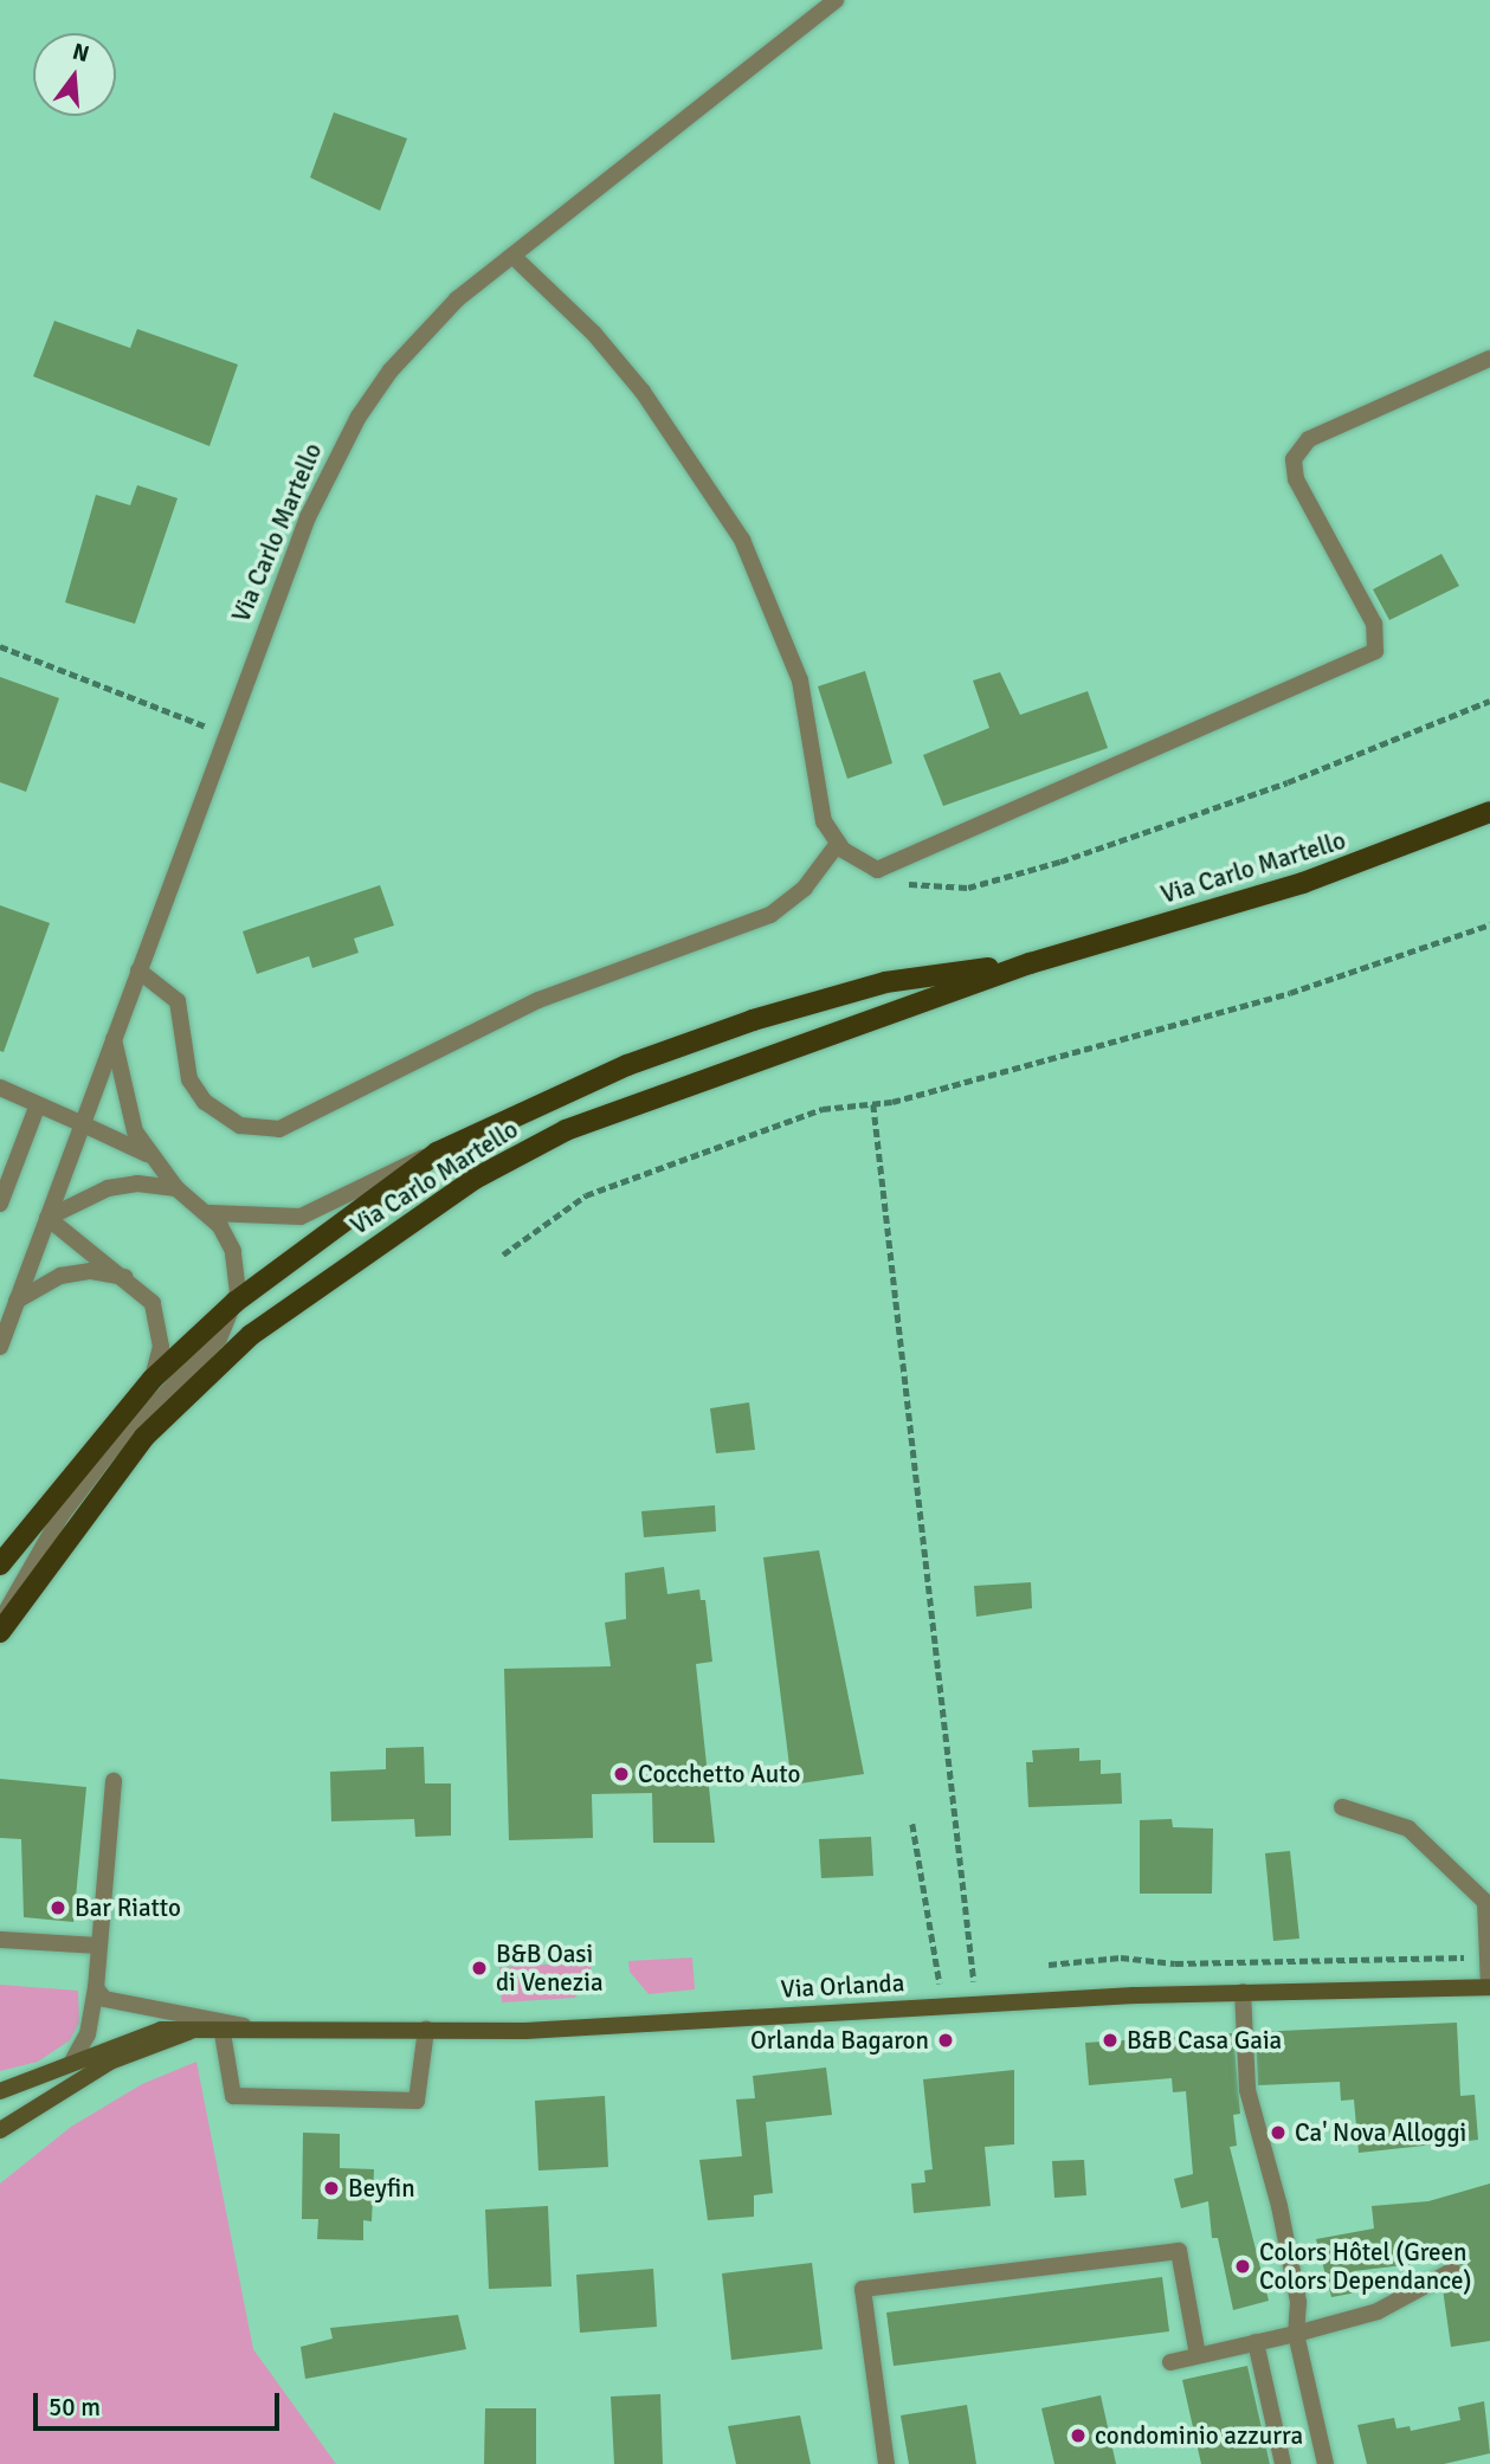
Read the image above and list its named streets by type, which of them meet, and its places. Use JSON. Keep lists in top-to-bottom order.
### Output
{
  "streets": {
    "main road": ["Via Carlo Martello", "Via Orlanda"]
  },
  "places": [
    "Cocchetto Auto",
    "Bar Riatto",
    "B&B Oasi di Venezia",
    "Orlanda Bagaron",
    "B&B Casa Gaia",
    "Ca' Nova Alloggi",
    "Beyfin",
    "Colors Hôtel (Green Colors Dependance)",
    "condominio azzurra"
  ],
  "scale_bar": "50 m",
  "north": "top"
}
